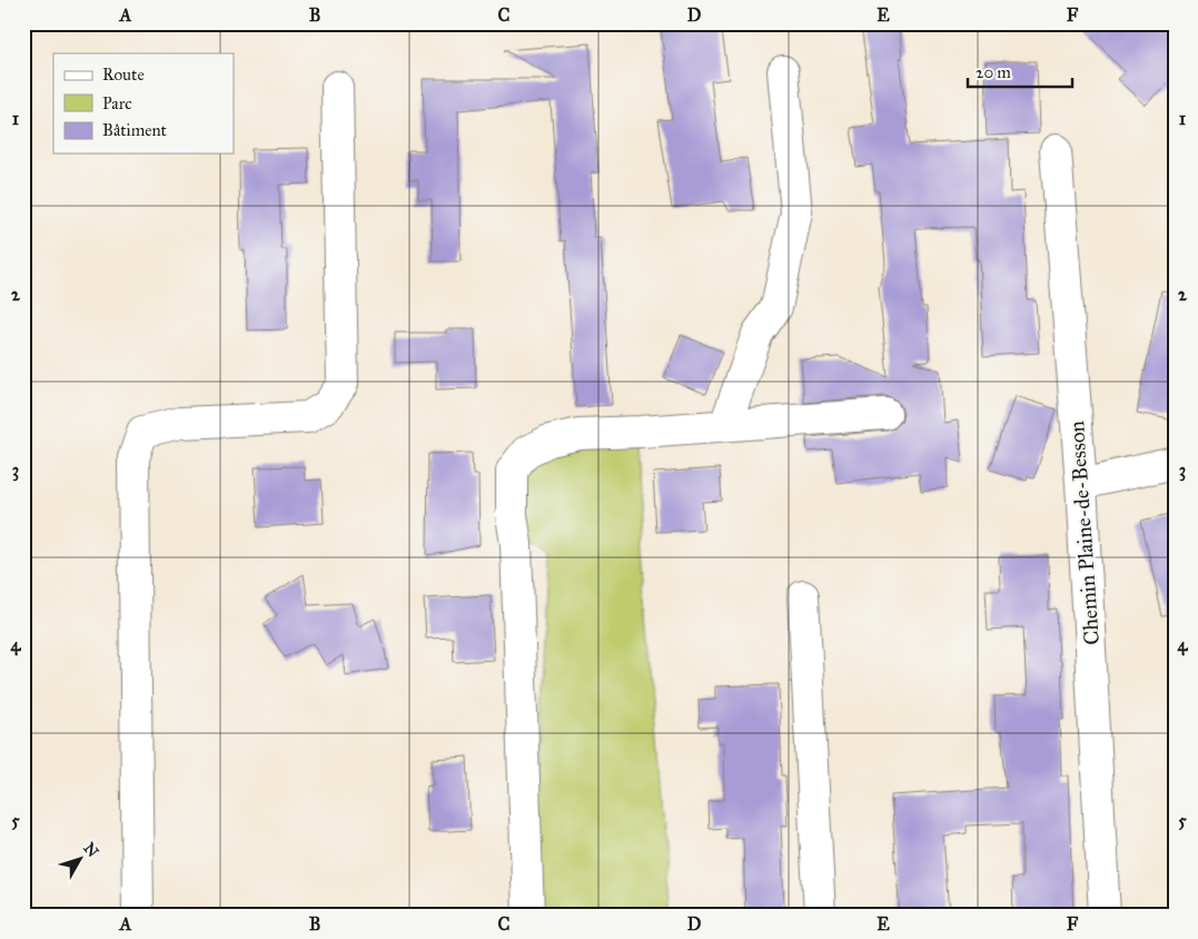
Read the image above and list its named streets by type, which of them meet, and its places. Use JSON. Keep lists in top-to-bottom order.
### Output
{
  "streets": {
    "street": ["Chemin Plaine-de-Besson"]
  },
  "legend": ["Route", "Parc", "Bâtiment"],
  "scale_bar": "20 m",
  "north": "top right",
  "grid": {
    "columns": [
      "A",
      "B",
      "C",
      "D",
      "E",
      "F"
    ],
    "rows": [
      "1",
      "2",
      "3",
      "4",
      "5"
    ]
  }
}
